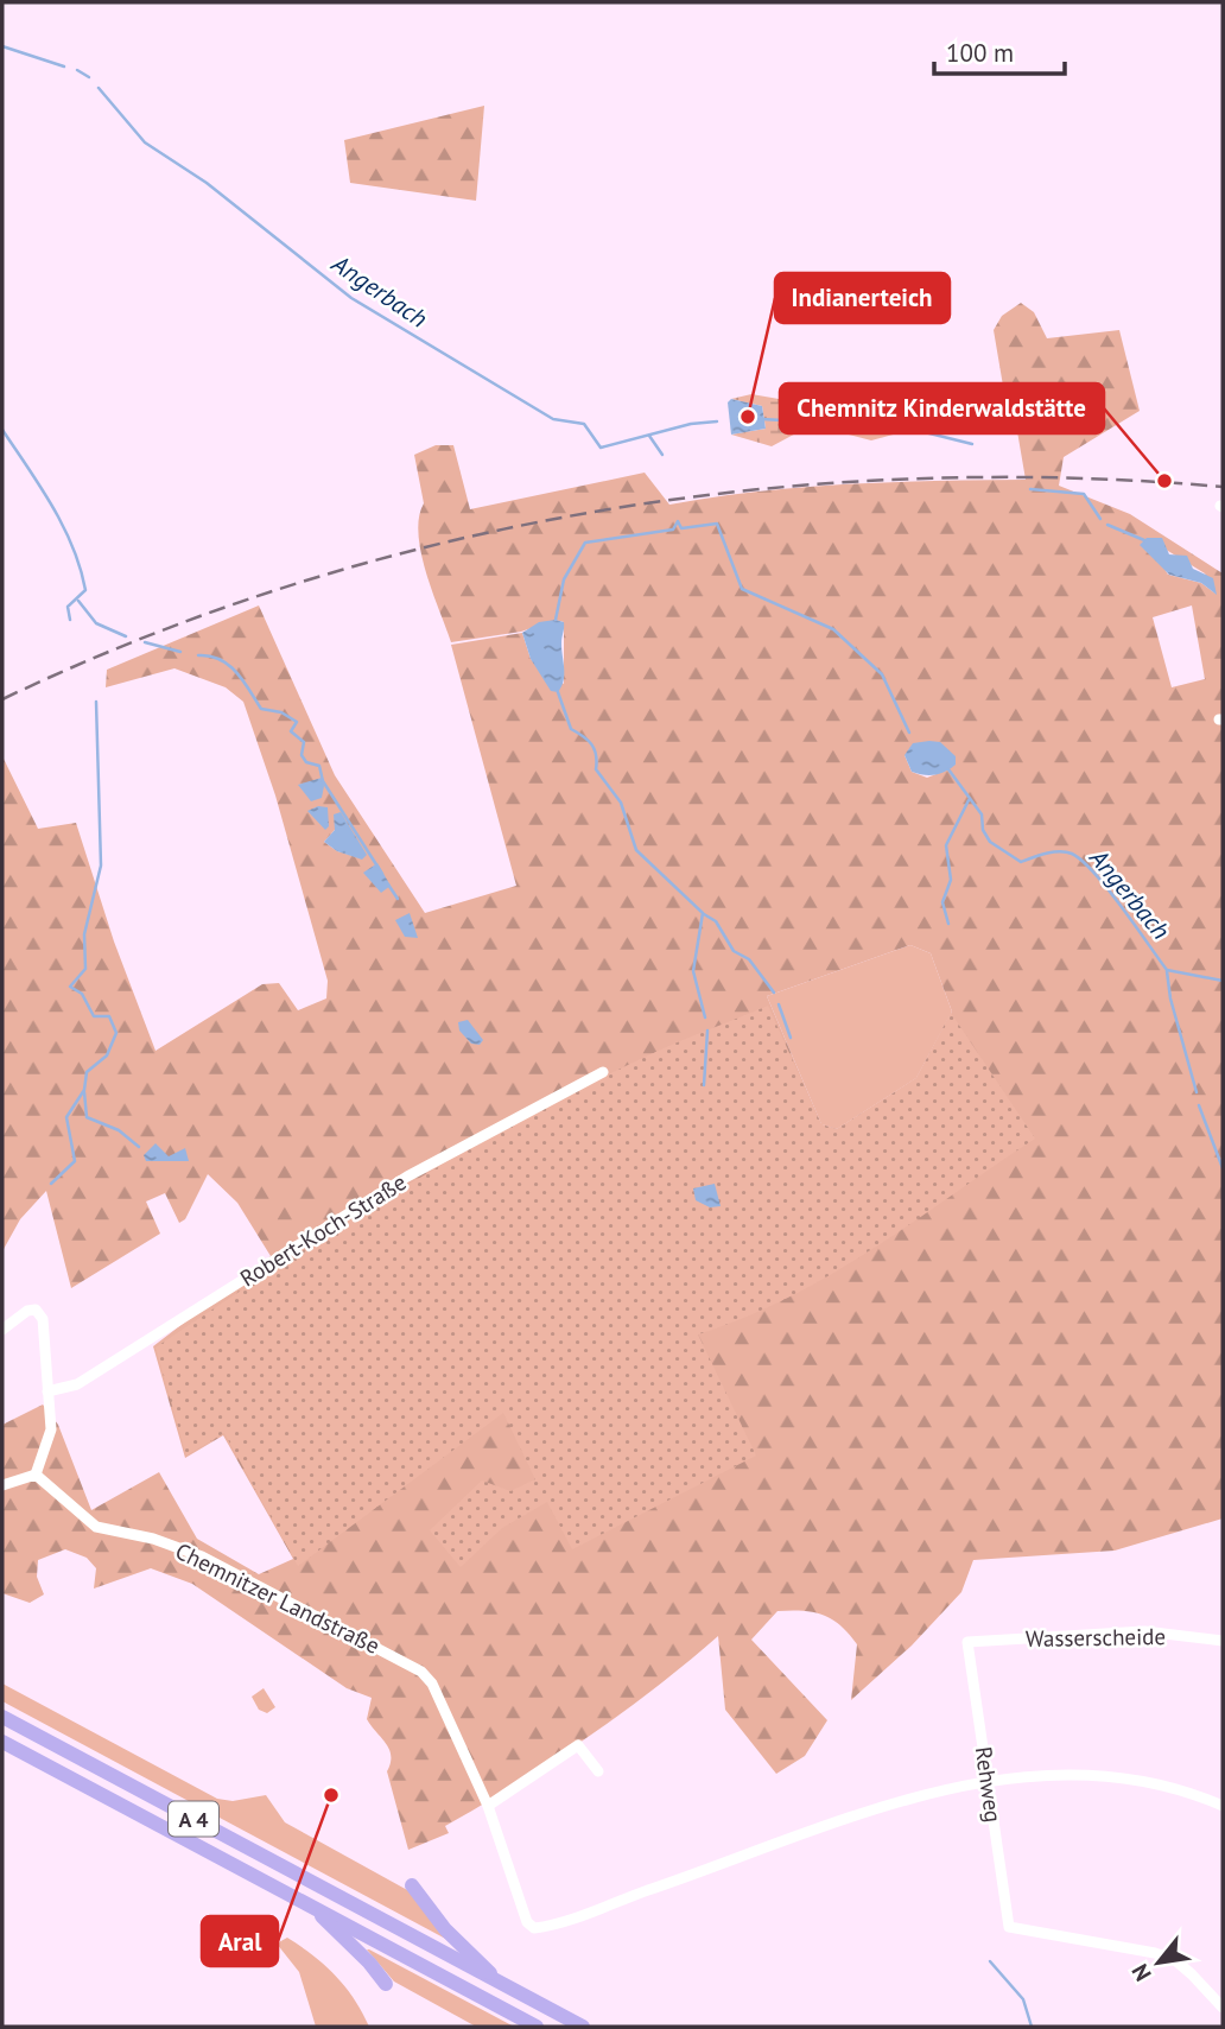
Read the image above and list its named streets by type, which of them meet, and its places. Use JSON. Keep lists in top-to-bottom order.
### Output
{
  "streets": {
    "highway": ["A 4"],
    "street": [
      "Robert-Koch-Straße",
      "Chemnitzer Landstraße",
      "Wasserscheide",
      "Rehweg"
    ]
  },
  "crossings": [
    ["Chemnitzer Landstraße", "Rehweg"],
    ["Wasserscheide", "Rehweg"]
  ],
  "water": ["Angerbach"],
  "places": ["Indianerteich", "Chemnitz Kinderwaldstätte", "Aral"],
  "scale_bar": "100 m",
  "north": "bottom left"
}
